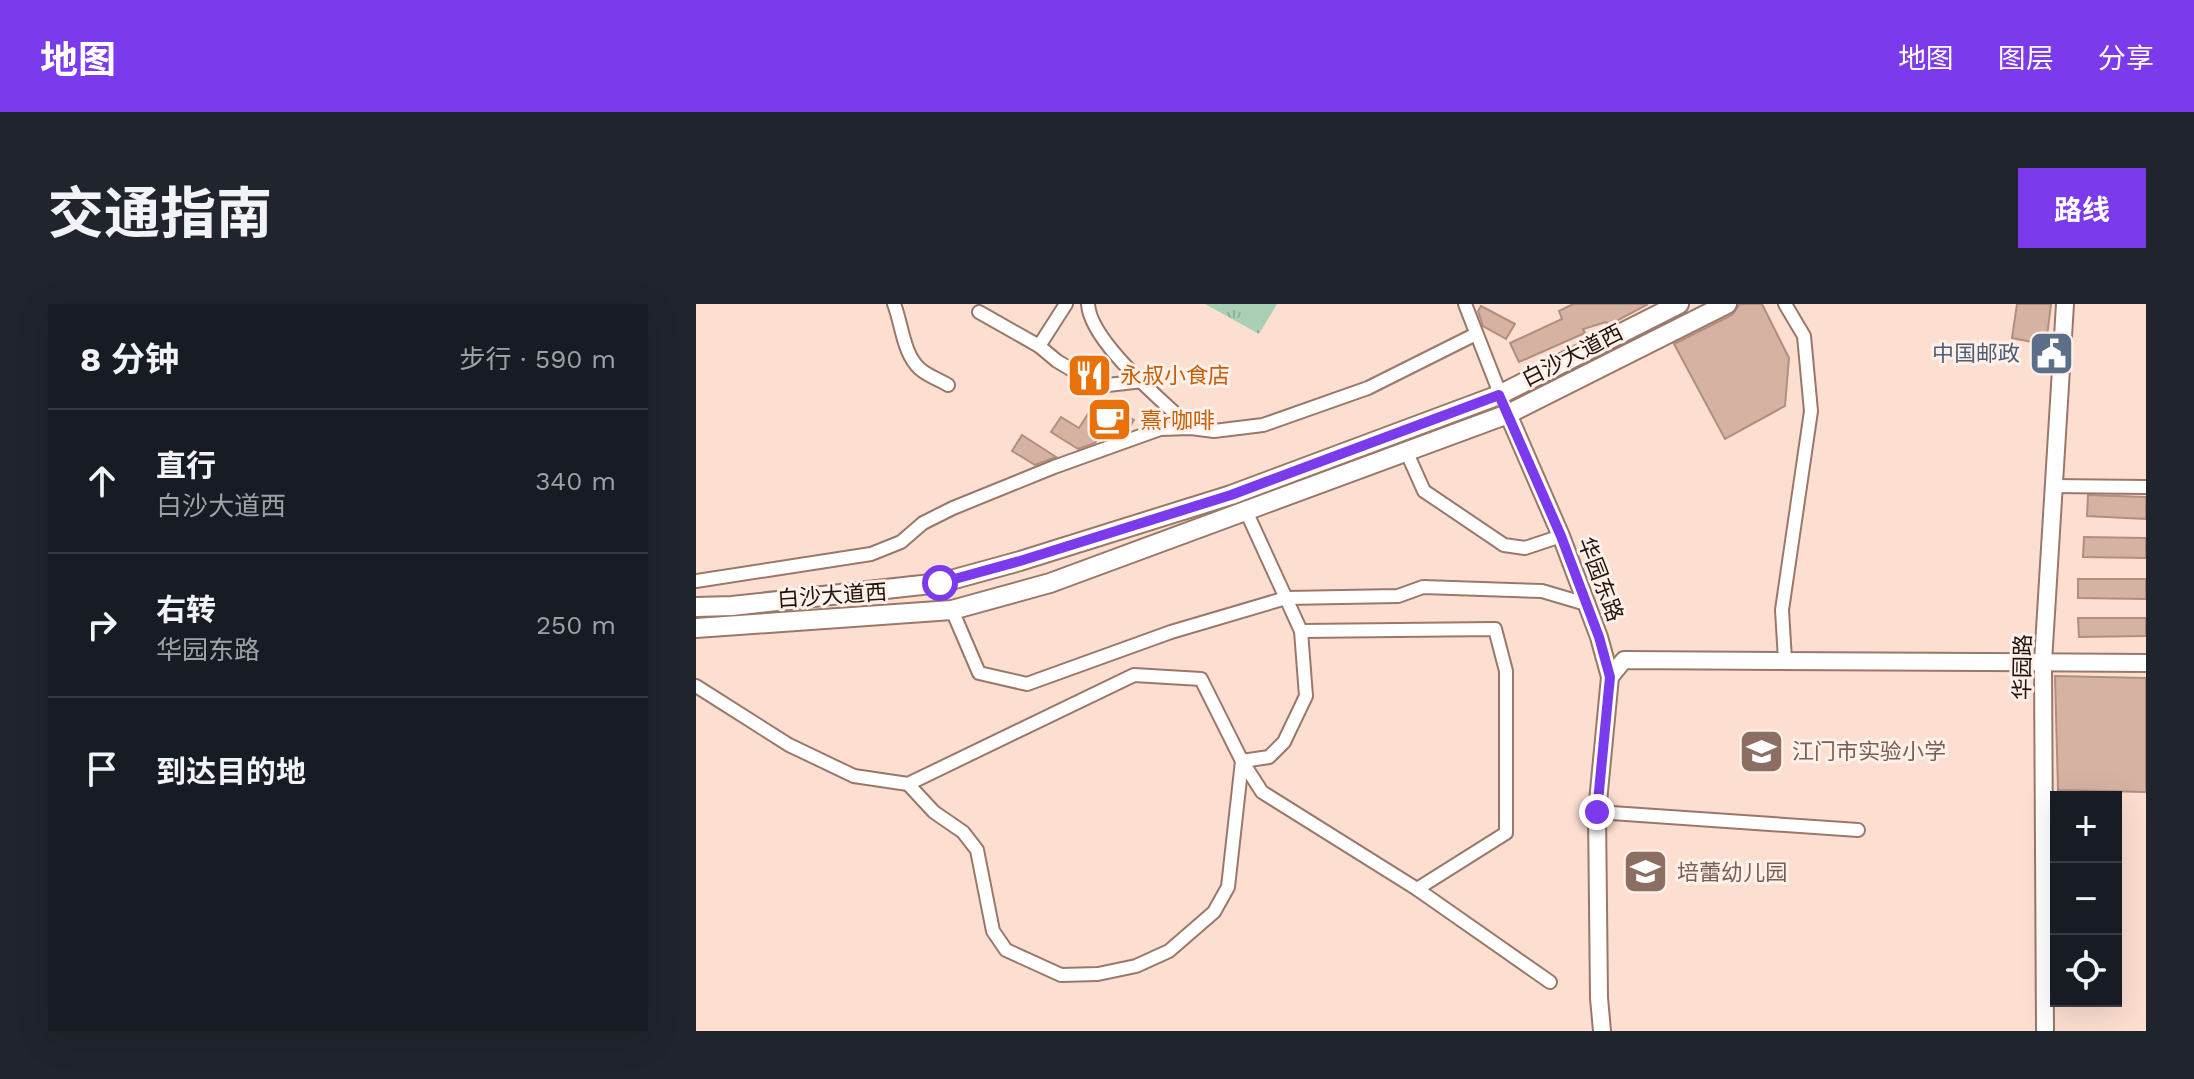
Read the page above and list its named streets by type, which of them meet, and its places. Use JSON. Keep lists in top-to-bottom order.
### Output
{
  "streets": {
    "main road": ["白沙大道西"],
    "street": ["华园东路", "华园路"]
  },
  "crossings": [
    ["白沙大道西", "华园东路"]
  ],
  "places": {
    "public building": ["中国邮政"],
    "restaurant": ["永叔小食店"],
    "cafe": ["熹r咖啡"],
    "school or university": ["江门市实验小学", "培蕾幼儿园"]
  },
  "page": {
    "header": "地图",
    "nav": ["地图", "图层", "分享"],
    "title": "交通指南",
    "buttons": "路线",
    "heading": ["8 分钟", "步行 · 590 m"],
    "list": [
      ["直行", "白沙大道西", "340 m"],
      ["右转", "华园东路", "250 m"],
      "到达目的地"
    ],
    "map_buttons": ["+", "−"]
  }
}
